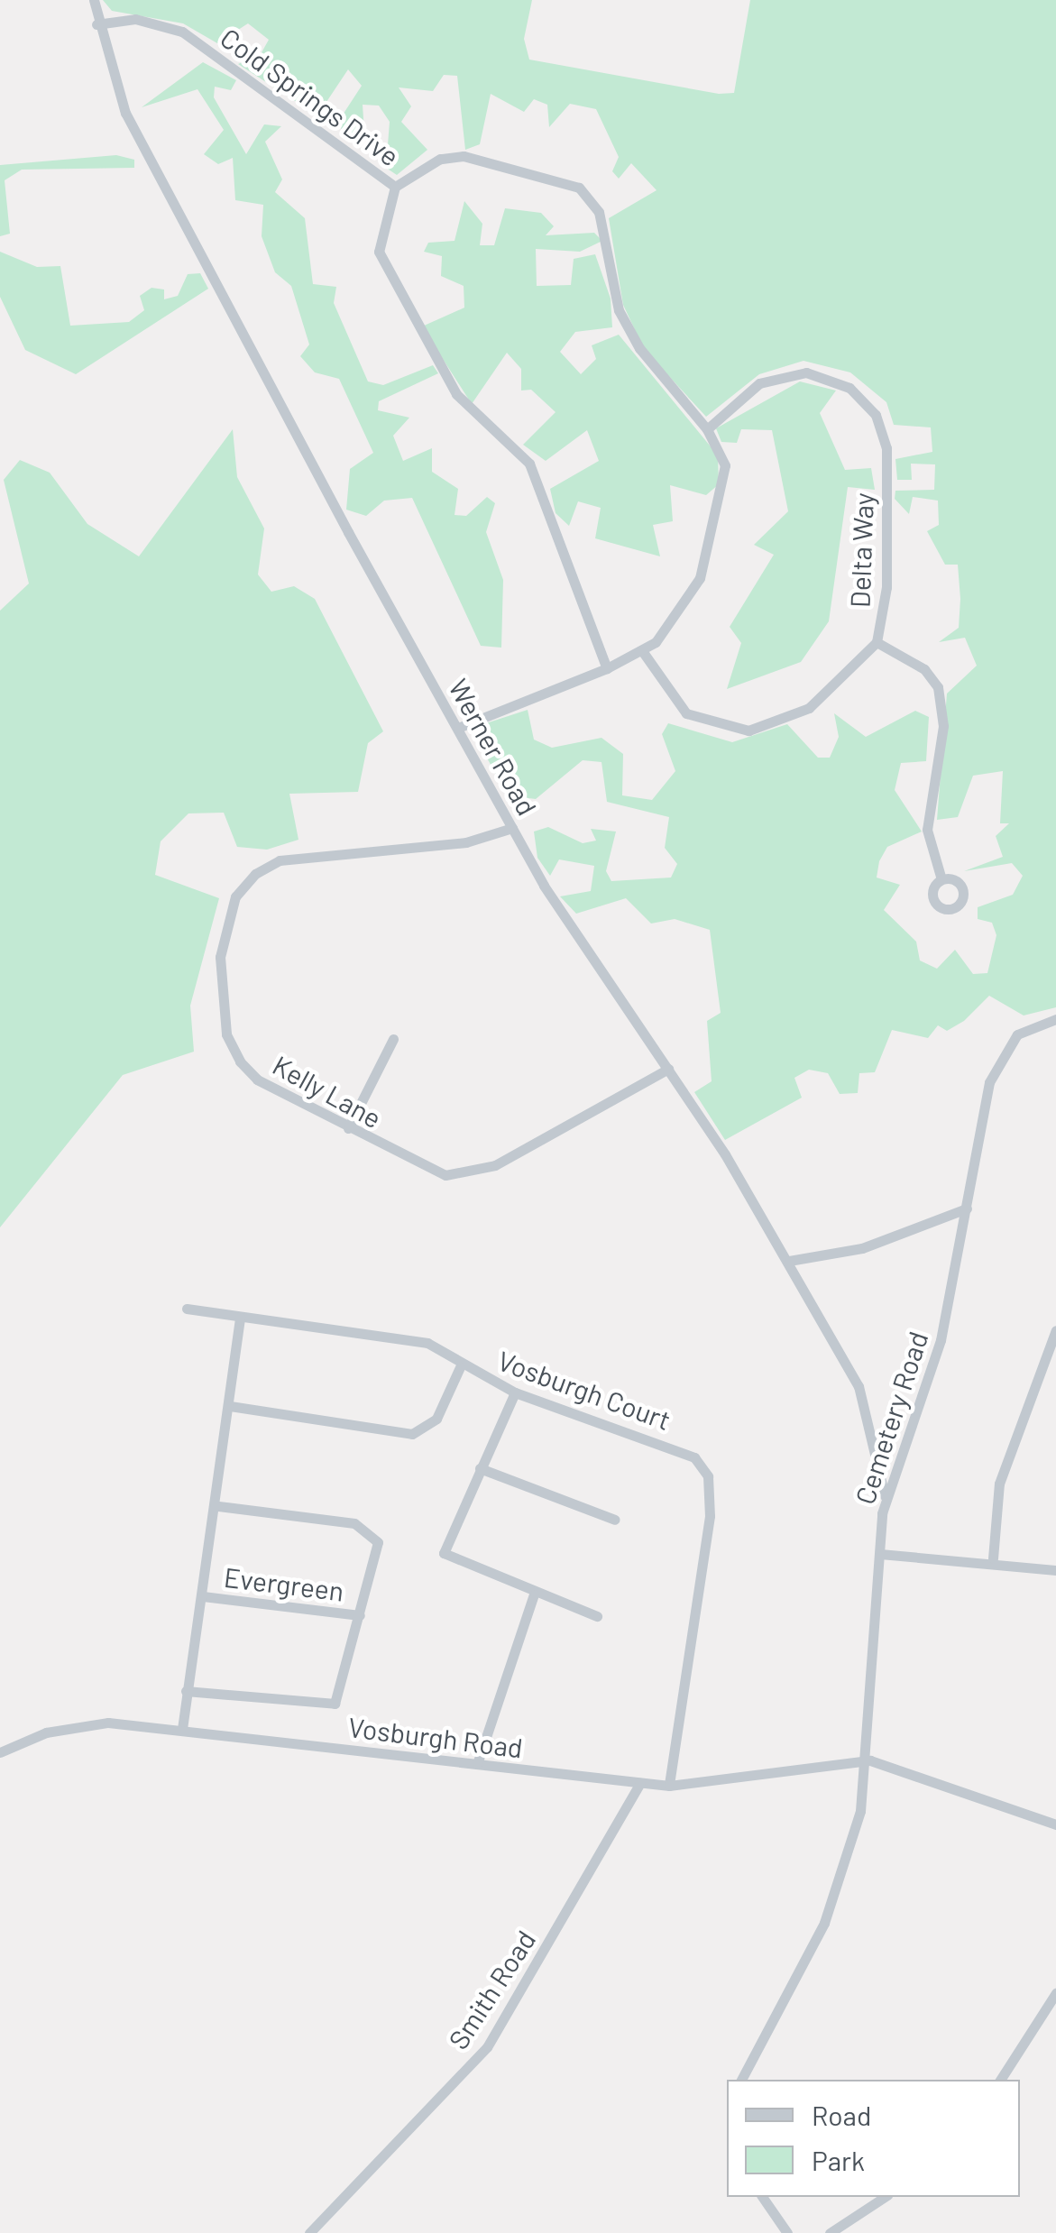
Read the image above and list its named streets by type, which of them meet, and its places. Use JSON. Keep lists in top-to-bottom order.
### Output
{
  "streets": {
    "street": [
      "Cold Springs Drive",
      "Delta Way",
      "Werner Road",
      "Kelly Lane",
      "Vosburgh Court",
      "Cemetery Road",
      "Evergreen",
      "Vosburgh Road",
      "Smith Road"
    ]
  },
  "crossings": [
    ["Cold Springs Drive", "Werner Road"],
    ["Werner Road", "Kelly Lane"],
    ["Werner Road", "Cemetery Road"],
    ["Vosburgh Court", "Vosburgh Road"],
    ["Cemetery Road", "Vosburgh Road"],
    ["Vosburgh Road", "Smith Road"]
  ],
  "legend": ["Road", "Park"]
}
